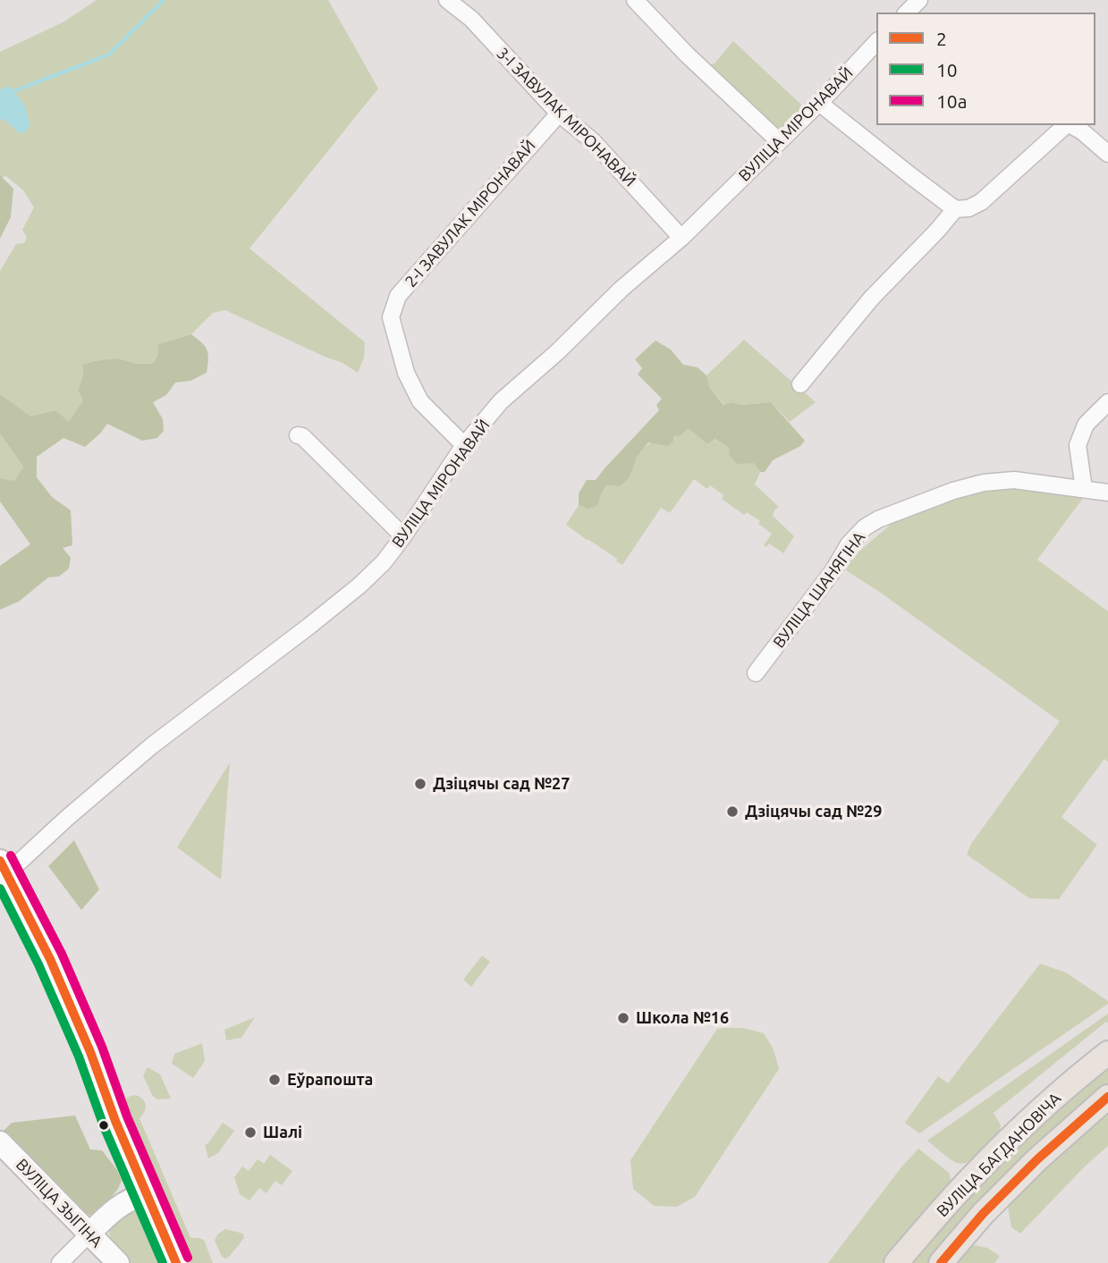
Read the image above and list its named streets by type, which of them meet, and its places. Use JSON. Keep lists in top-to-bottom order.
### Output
{
  "streets": {
    "main road": ["ВУЛІЦА БАГДАНОВІЧА", "ВУЛІЦА ЗЫГІНА"],
    "street": [
      "3-І ЗАВУЛАК МІРОНАВАЙ",
      "ВУЛІЦА МІРОНАВАЙ",
      "2-І ЗАВУЛАК МІРОНАВАЙ",
      "ВУЛІЦА ШАНЯГІНА"
    ]
  },
  "crossings": [
    ["3-І ЗАВУЛАК МІРОНАВАЙ", "ВУЛІЦА МІРОНАВАЙ"],
    ["3-І ЗАВУЛАК МІРОНАВАЙ", "2-І ЗАВУЛАК МІРОНАВАЙ"],
    ["ВУЛІЦА МІРОНАВАЙ", "2-І ЗАВУЛАК МІРОНАВАЙ"]
  ],
  "places": [
    "Дзіцячы сад №27",
    "Дзіцячы сад №29",
    "Школа №16",
    "Еўрапошта",
    "Шалі"
  ],
  "lines": ["transit line 10а", "transit line 2", "transit line 10"],
  "legend": ["2", "10", "10а"]
}
